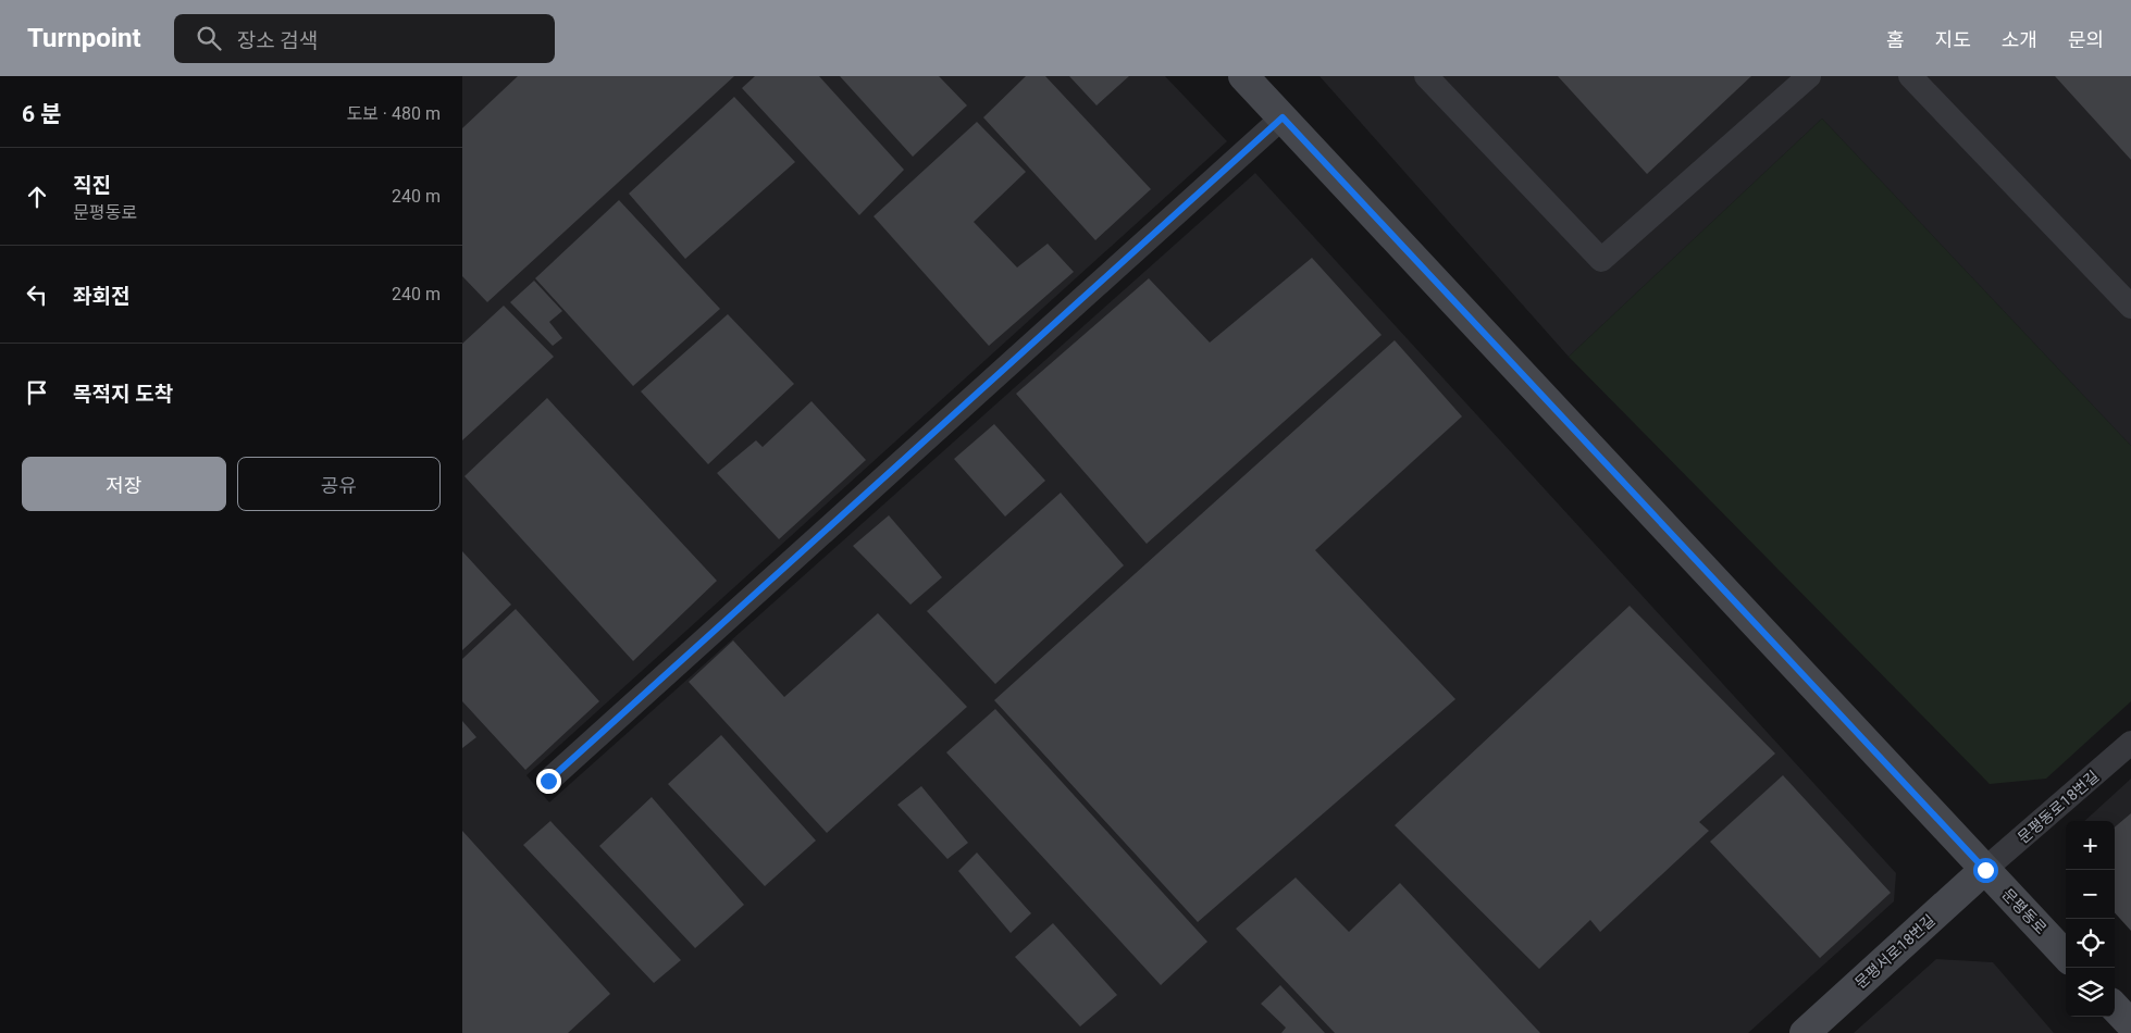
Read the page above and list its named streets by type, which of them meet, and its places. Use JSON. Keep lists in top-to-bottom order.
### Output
{
  "streets": {
    "main road": ["문평동로", "문평서로18번길"],
    "street": ["문평동로18번길"]
  },
  "crossings": [
    ["문평동로18번길", "문평동로"],
    ["문평동로18번길", "문평서로18번길"],
    ["문평동로", "문평서로18번길"]
  ],
  "page": {
    "header": "Turnpoint",
    "search": "장소 검색",
    "nav": [
      "홈",
      "지도",
      "소개",
      "문의"
    ],
    "heading": ["6 분", "도보 · 480 m"],
    "list": [
      ["직진", "문평동로", "240 m"],
      ["좌회전", "240 m"],
      "목적지 도착"
    ],
    "buttons": ["저장", "공유"],
    "map_buttons": ["+", "−"]
  }
}
